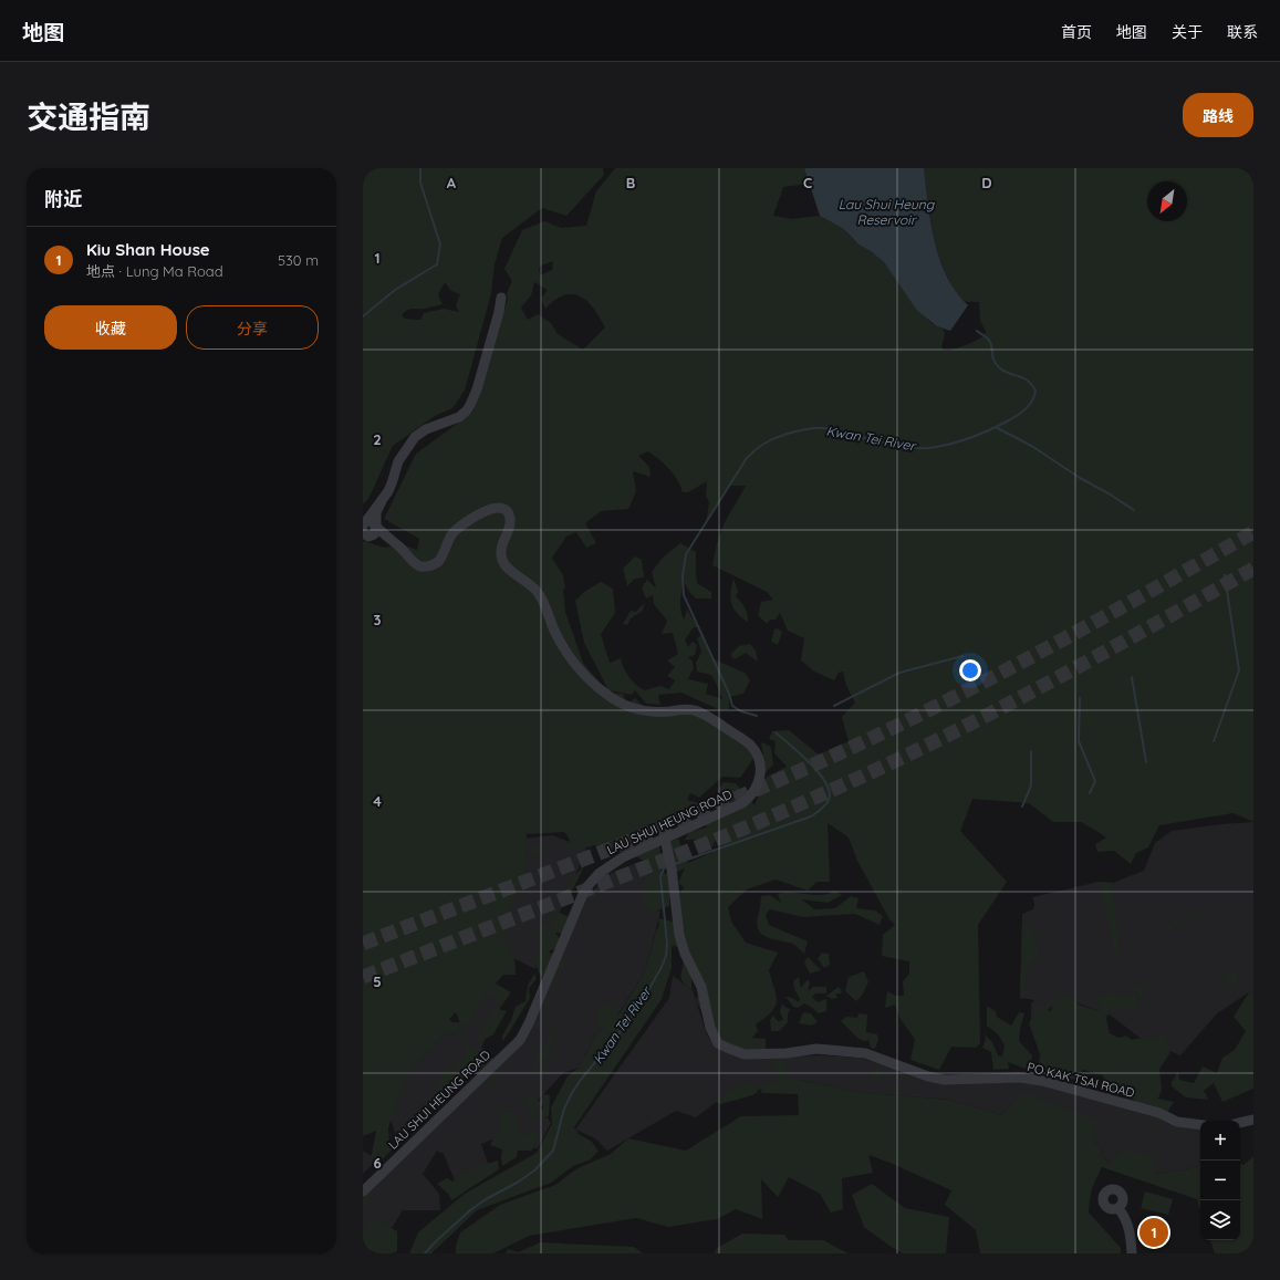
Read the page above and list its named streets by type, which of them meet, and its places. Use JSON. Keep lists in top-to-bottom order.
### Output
{
  "streets": {
    "street": ["LAU SHUI HEUNG ROAD", "PO KAK TSAI ROAD"]
  },
  "crossings": [
    ["LAU SHUI HEUNG ROAD", "PO KAK TSAI ROAD"]
  ],
  "water": ["Lau Shui Heung Reservoir", "Kwan Tei River"],
  "north": "bottom left",
  "page": {
    "header": "地图",
    "nav": [
      "首页",
      "地图",
      "关于",
      "联系"
    ],
    "title": "交通指南",
    "buttons": [
      "路线",
      ["收藏", "分享"]
    ],
    "heading": "附近",
    "list": [
      {
        "mark": "1",
        "name": "Kiu Shan House",
        "note": "地点 · Lung Ma Road",
        "value": "530 m"
      }
    ],
    "map_buttons": ["+", "−"],
    "pins": "1"
  },
  "grid": {
    "columns": [
      "A",
      "B",
      "C",
      "D"
    ],
    "rows": [
      "1",
      "2",
      "3",
      "4",
      "5",
      "6"
    ]
  }
}
